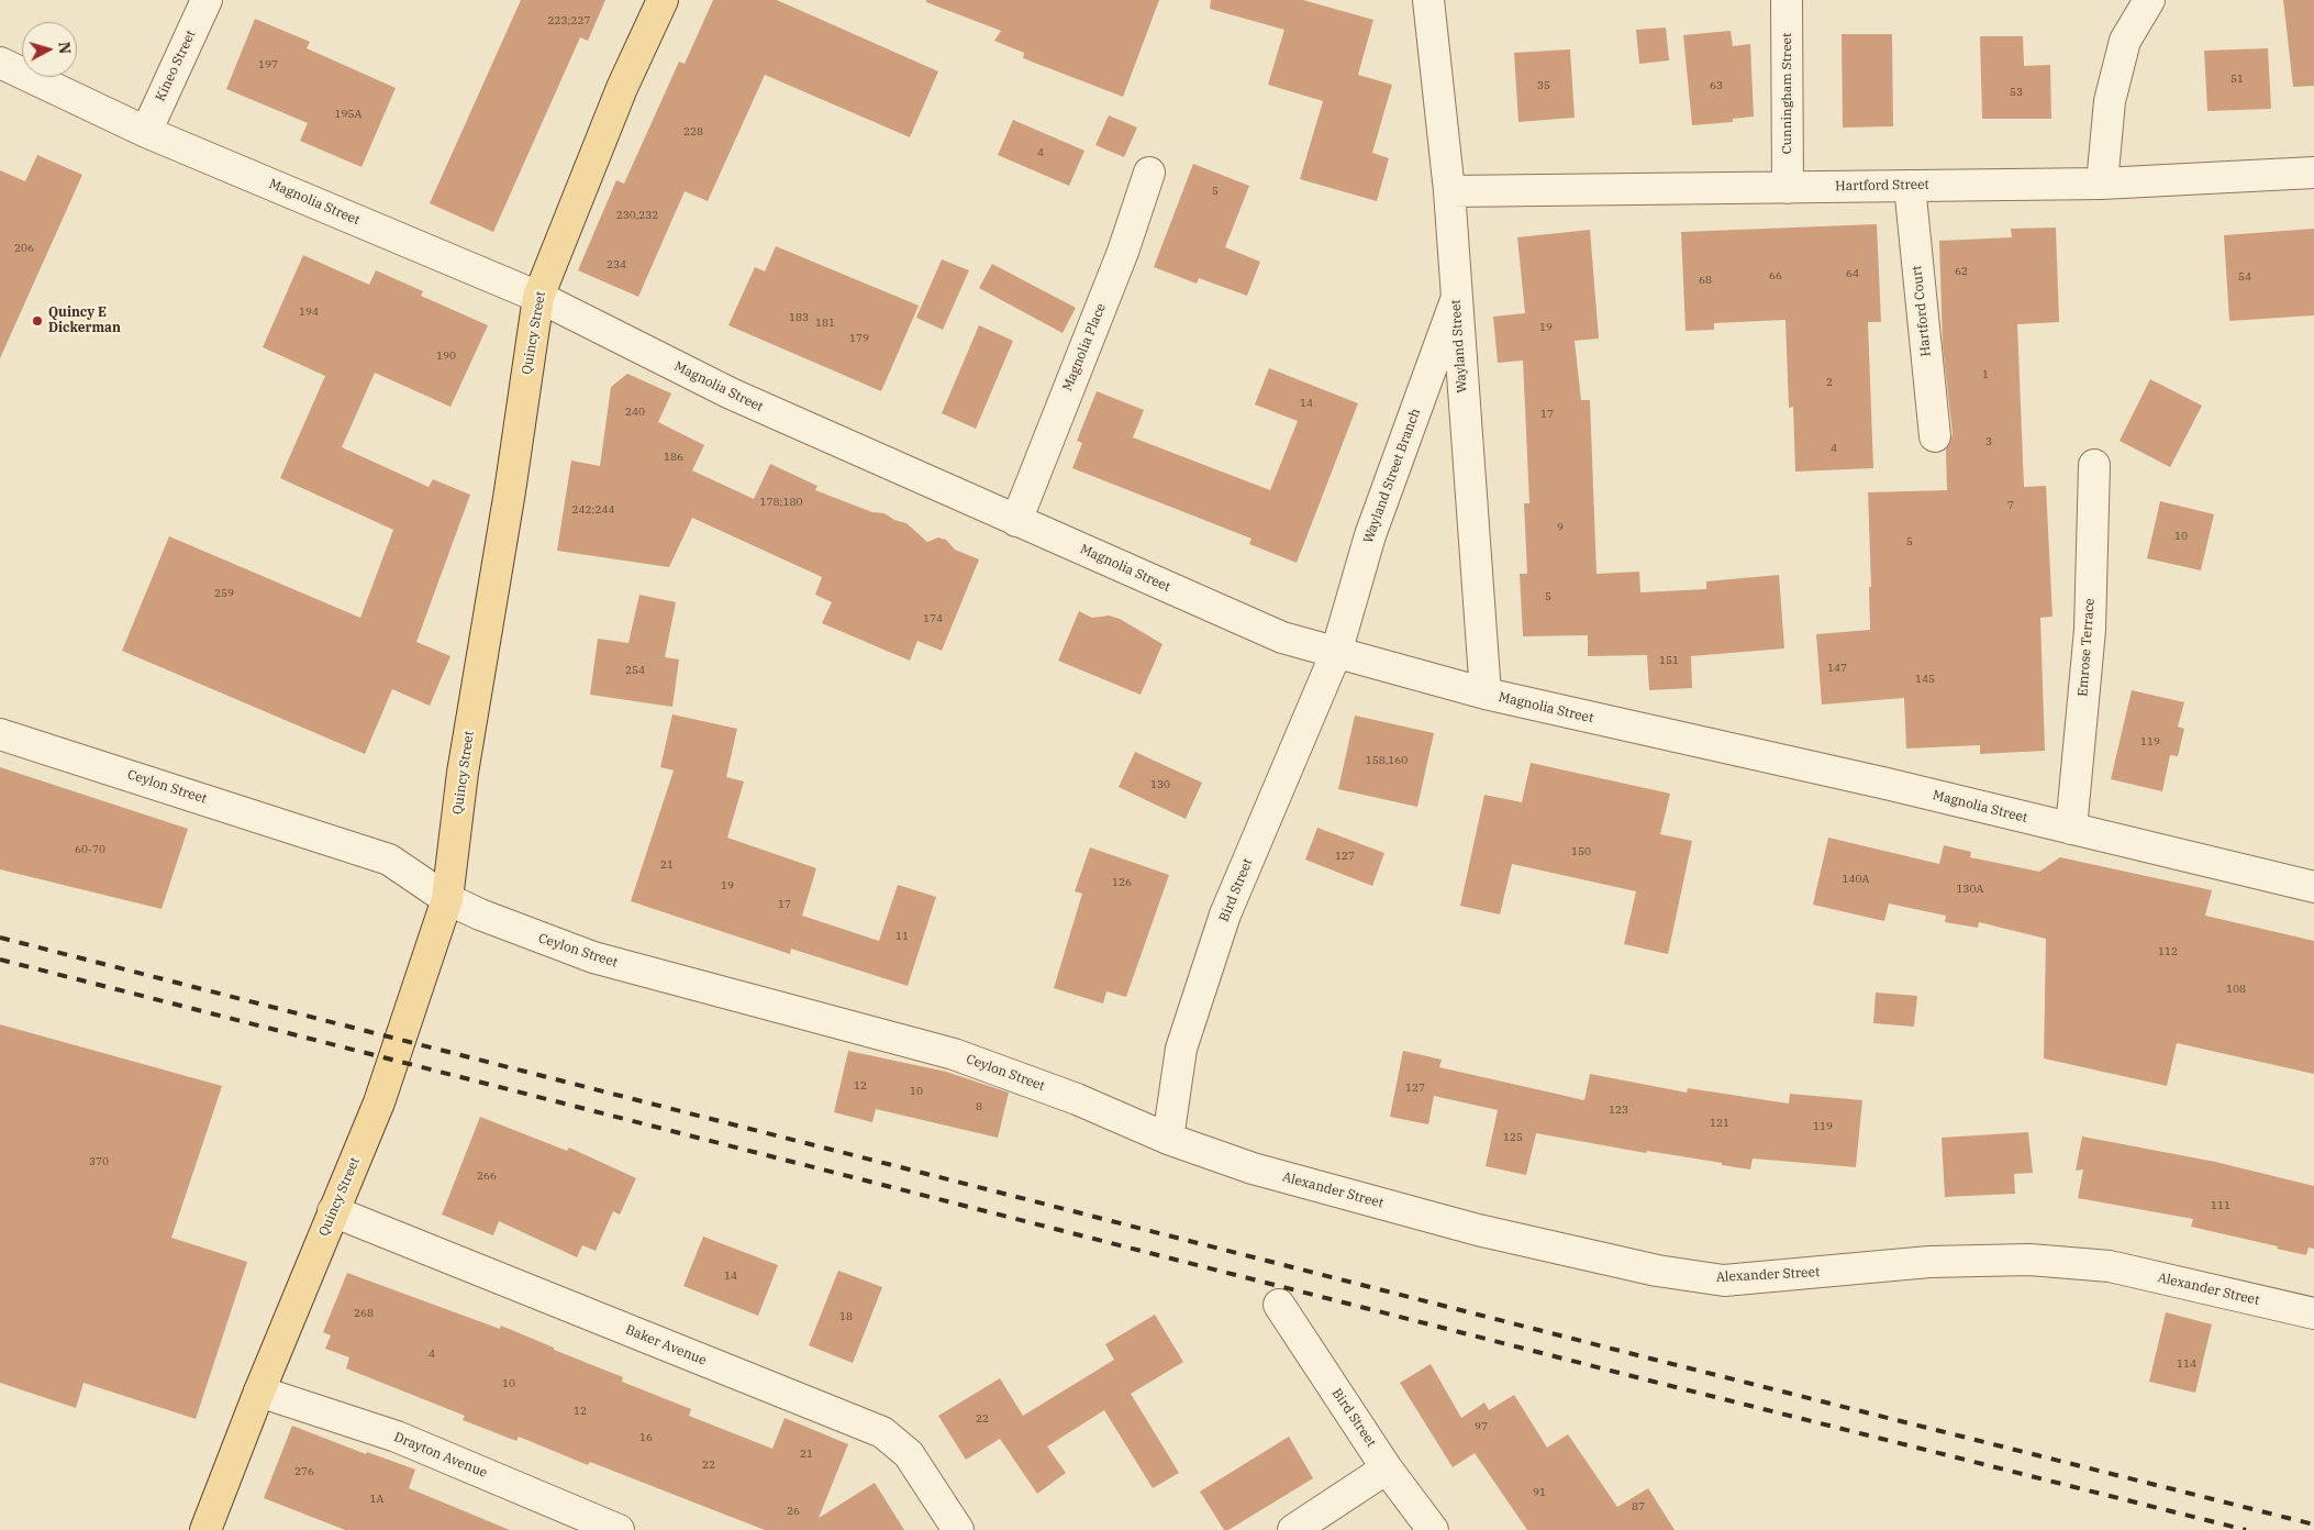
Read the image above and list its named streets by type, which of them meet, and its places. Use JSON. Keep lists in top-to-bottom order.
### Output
{
  "streets": {
    "main road": ["Quincy Street"],
    "street": [
      "Kineo Street",
      "Cunningham Street",
      "Hartford Street",
      "Magnolia Street",
      "Hartford Court",
      "Wayland Street",
      "Magnolia Place",
      "Wayland Street Branch",
      "Emrose Terrace",
      "Ceylon Street",
      "Bird Street",
      "Alexander Street",
      "Baker Avenue",
      "Drayton Avenue"
    ]
  },
  "crossings": [
    ["Kineo Street", "Magnolia Street"],
    ["Cunningham Street", "Hartford Street"],
    ["Hartford Street", "Hartford Court"],
    ["Hartford Street", "Wayland Street"],
    ["Magnolia Street", "Quincy Street"],
    ["Magnolia Street", "Wayland Street"],
    ["Magnolia Street", "Magnolia Place"],
    ["Magnolia Street", "Wayland Street Branch"],
    ["Magnolia Street", "Emrose Terrace"],
    ["Magnolia Street", "Bird Street"],
    ["Quincy Street", "Ceylon Street"],
    ["Quincy Street", "Baker Avenue"],
    ["Quincy Street", "Drayton Avenue"],
    ["Wayland Street", "Wayland Street Branch"],
    ["Wayland Street Branch", "Bird Street"],
    ["Ceylon Street", "Bird Street"],
    ["Ceylon Street", "Alexander Street"],
    ["Bird Street", "Alexander Street"]
  ],
  "places": ["Quincy E Dickerman"],
  "house_numbers": [
    "223;227",
    "197",
    "51",
    "35",
    "63",
    "53",
    "195A",
    "228",
    "4",
    "5",
    "230,232",
    "206",
    "234",
    "62",
    "64",
    "66",
    "54",
    "68",
    "194",
    "183",
    "181",
    "19",
    "179",
    "190",
    "1",
    "2",
    "14",
    "240",
    "17",
    "3",
    "4",
    "186",
    "178;180",
    "7",
    "242;244",
    "9",
    "10",
    "5",
    "259",
    "5",
    "174",
    "151",
    "147",
    "254",
    "145",
    "119",
    "158,160",
    "130",
    "60-70",
    "150",
    "127",
    "21",
    "140A",
    "126",
    "19",
    "130A",
    "17",
    "11",
    "112",
    "108",
    "12",
    "127",
    "10",
    "8",
    "123",
    "121",
    "119",
    "125",
    "370",
    "266",
    "111",
    "14",
    "268",
    "18",
    "4",
    "114",
    "10",
    "12",
    "22",
    "97",
    "16",
    "21",
    "22",
    "276",
    "91",
    "1A",
    "87",
    "26"
  ],
  "north": "right"
}
